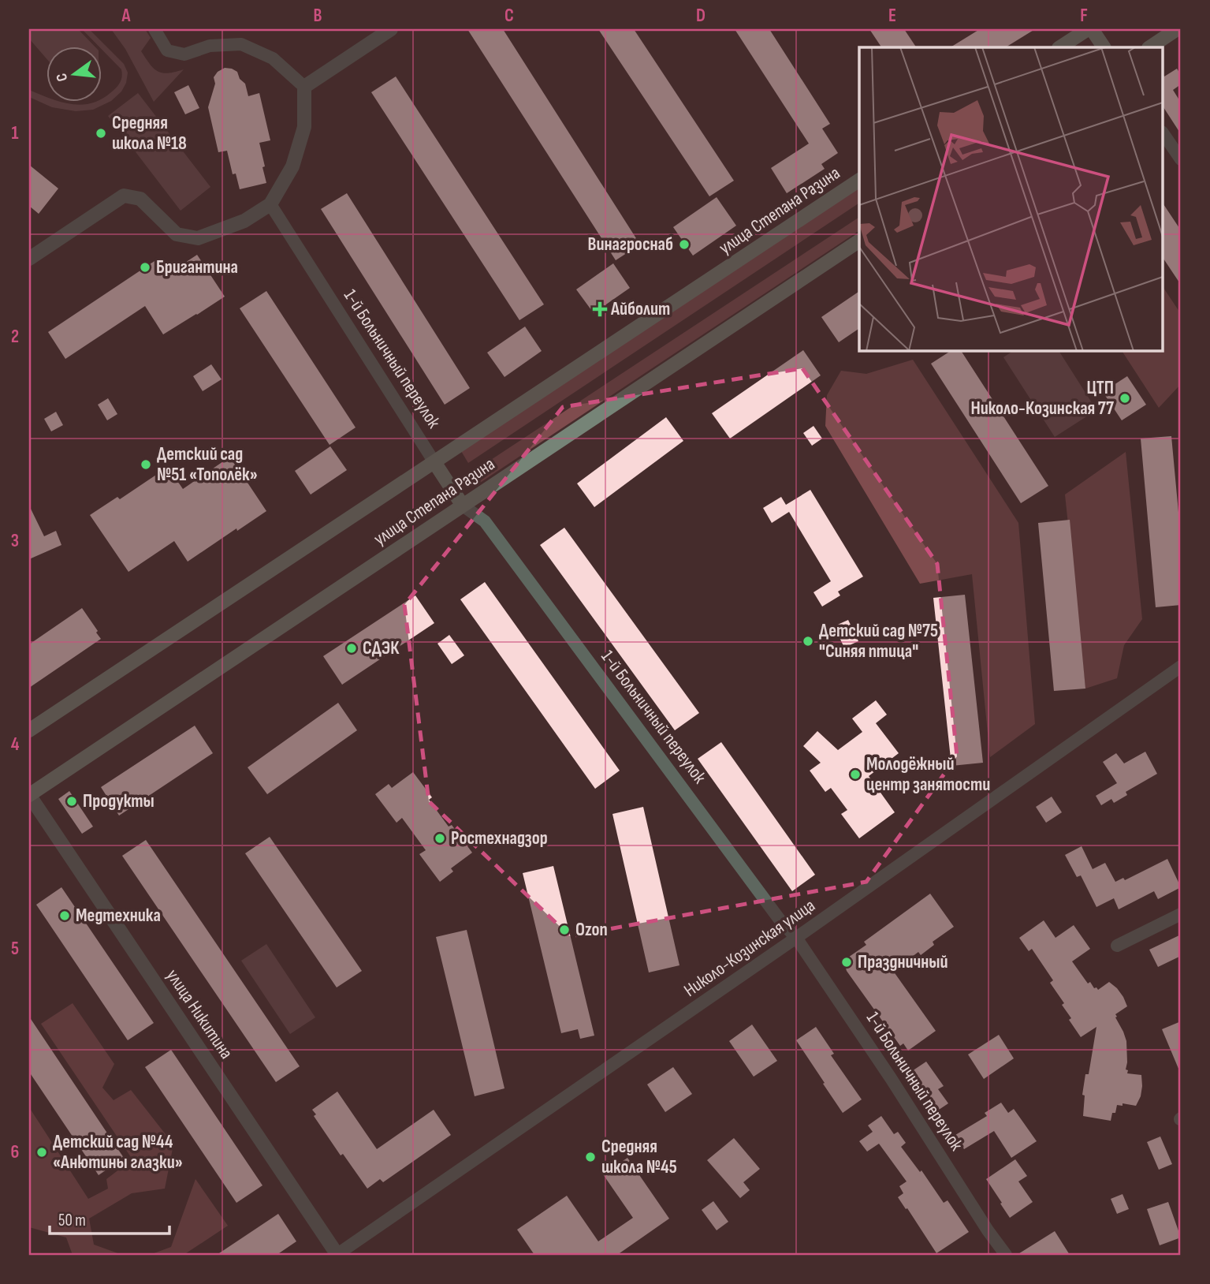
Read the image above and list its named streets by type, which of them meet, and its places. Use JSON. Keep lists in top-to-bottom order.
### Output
{
  "streets": {
    "main road": ["улица Степана Разина", "1-й Больничный переулок"],
    "street": ["Николо-Козинская улица", "улица Никитина"]
  },
  "crossings": [
    ["улица Степана Разина", "1-й Больничный переулок"],
    ["улица Степана Разина", "улица Никитина"],
    ["1-й Больничный переулок", "Николо-Козинская улица"],
    ["Николо-Козинская улица", "улица Никитина"]
  ],
  "places": {
    "other": [
      "Средняя школа №18",
      "Винагроснаб",
      "Бригантина",
      "ЦТП Николо-Козинская 77",
      "Детский сад №51 «Тополёк»",
      "Детский сад №75 \"Синяя птица\"",
      "СДЭК",
      "Молодёжный центр занятости",
      "Продукты",
      "Ростехнадзор",
      "Медтехника",
      "Ozon",
      "Праздничный",
      "Детский сад №44 «Анютины глазки»",
      "Средняя школа №45"
    ],
    "health": ["Айболит"]
  },
  "scale_bar": "50 m",
  "north": "left",
  "grid": {
    "columns": [
      "A",
      "B",
      "C",
      "D",
      "E",
      "F"
    ],
    "rows": [
      "1",
      "2",
      "3",
      "4",
      "5",
      "6"
    ]
  }
}
